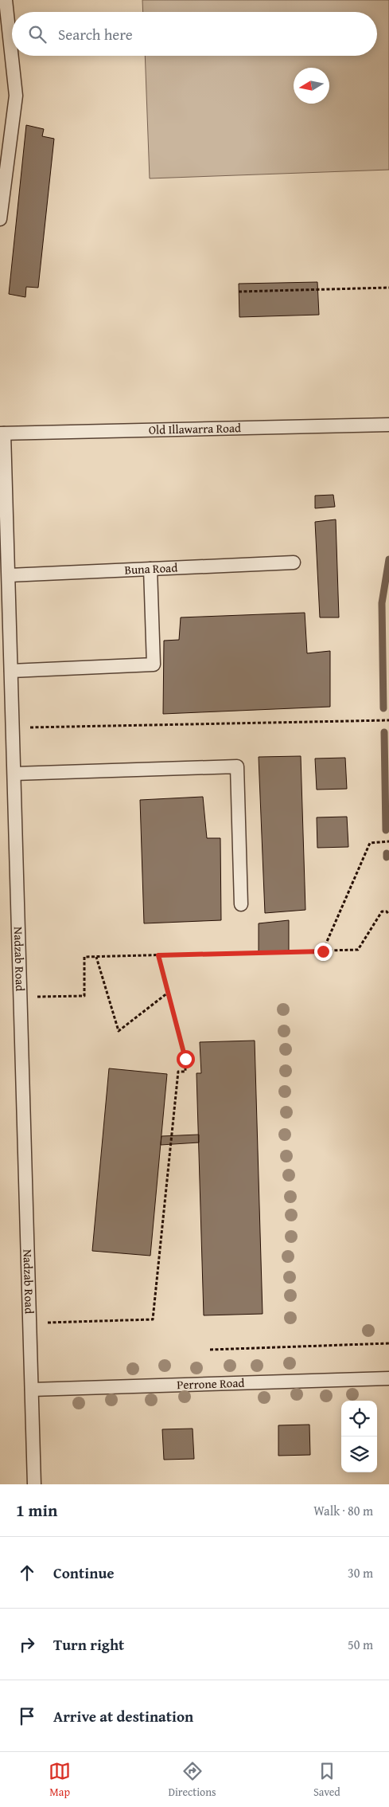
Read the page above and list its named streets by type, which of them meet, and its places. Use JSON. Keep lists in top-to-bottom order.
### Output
{
  "streets": {
    "lane": [
      "Old Illawarra Road",
      "Buna Road",
      "Nadzab Road",
      "Perrone Road"
    ]
  },
  "crossings": [
    ["Old Illawarra Road", "Nadzab Road"],
    ["Buna Road", "Nadzab Road"],
    ["Nadzab Road", "Perrone Road"]
  ],
  "north": "left",
  "page": {
    "search": "Search here",
    "heading": ["1 min", "Walk · 80 m"],
    "list": [
      ["Continue", "30 m"],
      ["Turn right", "50 m"],
      "Arrive at destination"
    ],
    "nav": ["Map", "Directions", "Saved"]
  }
}
